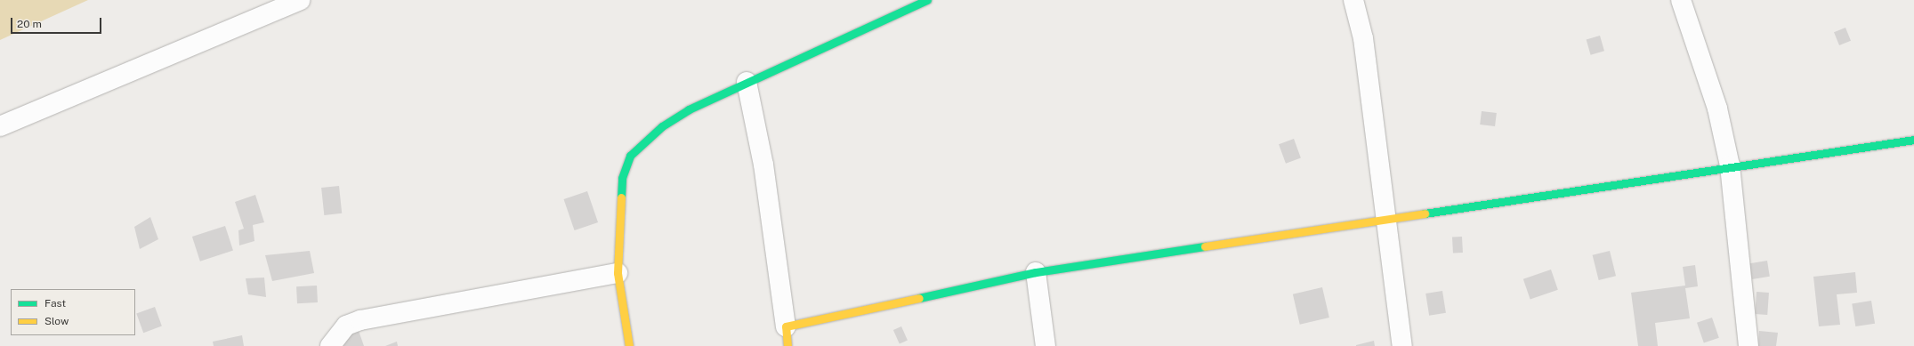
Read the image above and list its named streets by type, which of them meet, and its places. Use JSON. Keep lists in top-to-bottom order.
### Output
{
  "legend": ["Fast", "Slow"],
  "scale_bar": "20 m"
}
